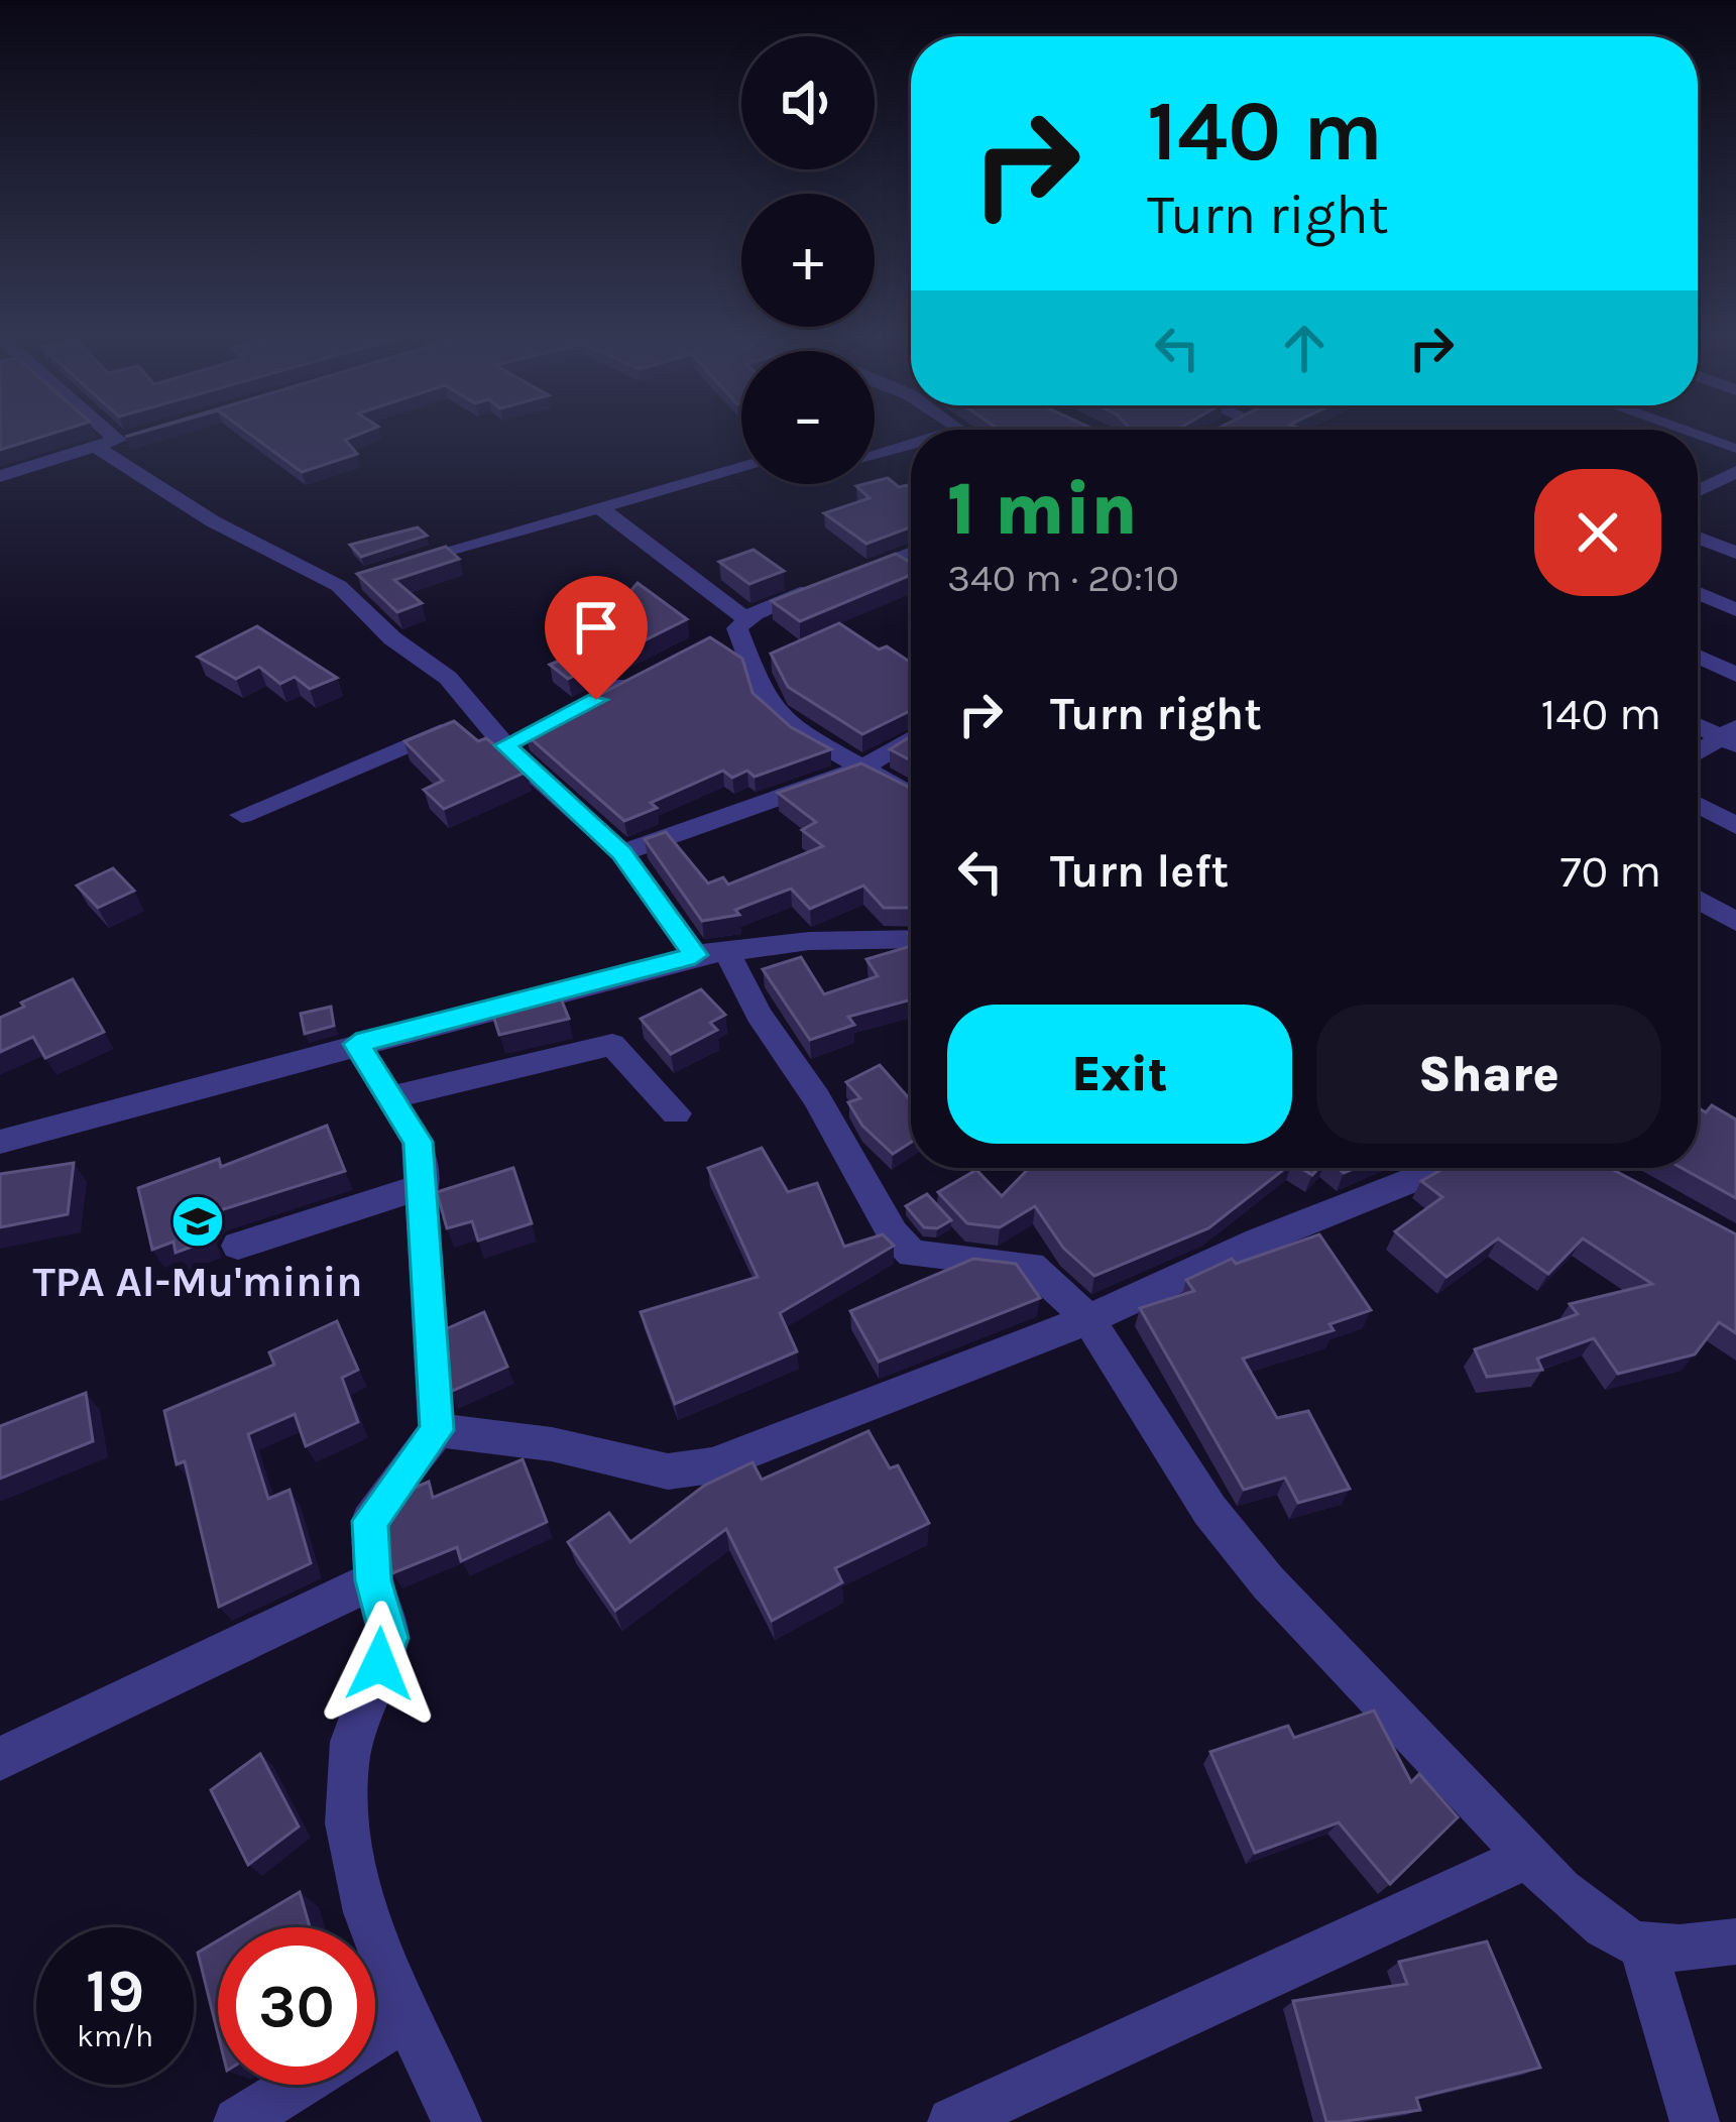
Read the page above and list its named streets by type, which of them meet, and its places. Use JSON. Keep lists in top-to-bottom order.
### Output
{
  "places": {
    "school or university": ["TPA Al-Mu'minin"]
  },
  "page": {
    "map_buttons": ["+", "−"],
    "turn": ["140 m", "Turn right"],
    "heading": ["1 min", "340 m · 20:10"],
    "list": [
      {
        "name": "Turn right",
        "value": "140 m"
      },
      {
        "name": "Turn left",
        "value": "70 m"
      }
    ],
    "buttons": ["Exit", "Share"],
    "speed": "19 km/h",
    "limit": "30"
  }
}
